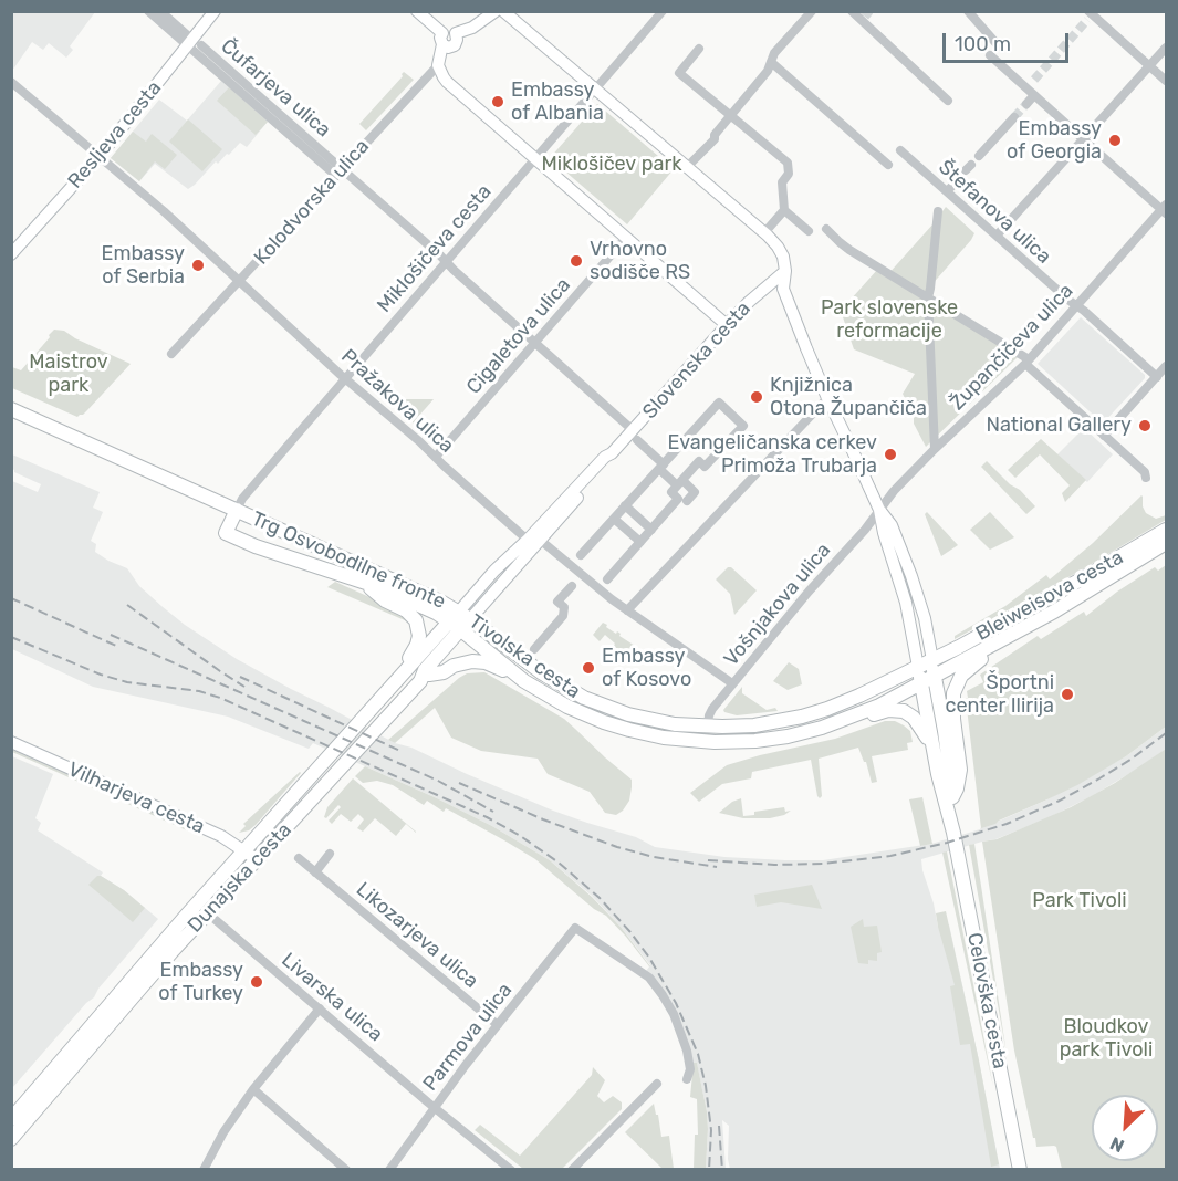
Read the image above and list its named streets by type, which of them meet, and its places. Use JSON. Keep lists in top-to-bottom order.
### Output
{
  "streets": {
    "main road": [
      "Resljeva cesta",
      "Kolodvorska ulica",
      "Slovenska cesta",
      "Trg Osvobodilne fronte",
      "Bleiweisova cesta",
      "Tivolska cesta",
      "Vilharjeva cesta",
      "Dunajska cesta",
      "Celovška cesta"
    ],
    "street": [
      "Čufarjeva ulica",
      "Štefanova ulica",
      "Miklošičeva cesta",
      "Cigaletova ulica",
      "Župančičeva ulica",
      "Pražakova ulica",
      "Vošnjakova ulica",
      "Likozarjeva ulica",
      "Livarska ulica",
      "Parmova ulica"
    ]
  },
  "crossings": [
    ["Čufarjeva ulica", "Resljeva cesta"],
    ["Čufarjeva ulica", "Kolodvorska ulica"],
    ["Čufarjeva ulica", "Miklošičeva cesta"],
    ["Čufarjeva ulica", "Cigaletova ulica"],
    ["Čufarjeva ulica", "Slovenska cesta"],
    ["Resljeva cesta", "Pražakova ulica"],
    ["Kolodvorska ulica", "Pražakova ulica"],
    ["Štefanova ulica", "Župančičeva ulica"],
    ["Miklošičeva cesta", "Pražakova ulica"],
    ["Miklošičeva cesta", "Trg Osvobodilne fronte"],
    ["Cigaletova ulica", "Pražakova ulica"],
    ["Župančičeva ulica", "Vošnjakova ulica"],
    ["Slovenska cesta", "Pražakova ulica"],
    ["Slovenska cesta", "Trg Osvobodilne fronte"],
    ["Slovenska cesta", "Tivolska cesta"],
    ["Slovenska cesta", "Dunajska cesta"],
    ["Pražakova ulica", "Vošnjakova ulica"],
    ["Trg Osvobodilne fronte", "Tivolska cesta"],
    ["Trg Osvobodilne fronte", "Dunajska cesta"],
    ["Bleiweisova cesta", "Tivolska cesta"],
    ["Bleiweisova cesta", "Celovška cesta"],
    ["Vošnjakova ulica", "Tivolska cesta"],
    ["Tivolska cesta", "Dunajska cesta"],
    ["Tivolska cesta", "Celovška cesta"],
    ["Vilharjeva cesta", "Dunajska cesta"],
    ["Dunajska cesta", "Livarska ulica"],
    ["Likozarjeva ulica", "Parmova ulica"],
    ["Livarska ulica", "Parmova ulica"]
  ],
  "parks": [
    "Miklošičev park",
    "Park slovenske reformacije",
    "Maistrov park",
    "Park Tivoli",
    "Bloudkov park Tivoli"
  ],
  "places": [
    "Embassy of Albania",
    "Embassy of Georgia",
    "Vrhovno sodišče RS",
    "Embassy of Serbia",
    "Knjižnica Otona Župančiča",
    "National Gallery",
    "Evangeličanska cerkev Primoža Trubarja",
    "Embassy of Kosovo",
    "Športni center Ilirija",
    "Embassy of Turkey"
  ],
  "scale_bar": "100 m",
  "north": "bottom left"
}
